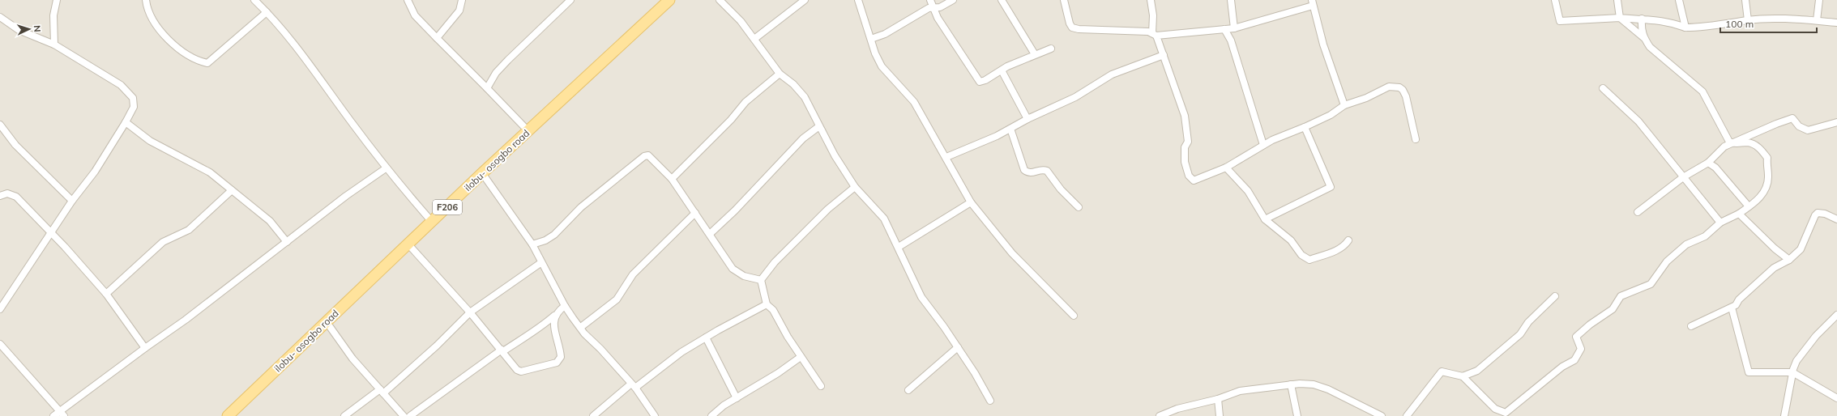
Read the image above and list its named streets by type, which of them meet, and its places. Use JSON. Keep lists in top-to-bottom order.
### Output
{
  "streets": {
    "main road": ["ilobu- osogbo road", "F206"]
  },
  "scale_bar": "100 m",
  "north": "right"
}
